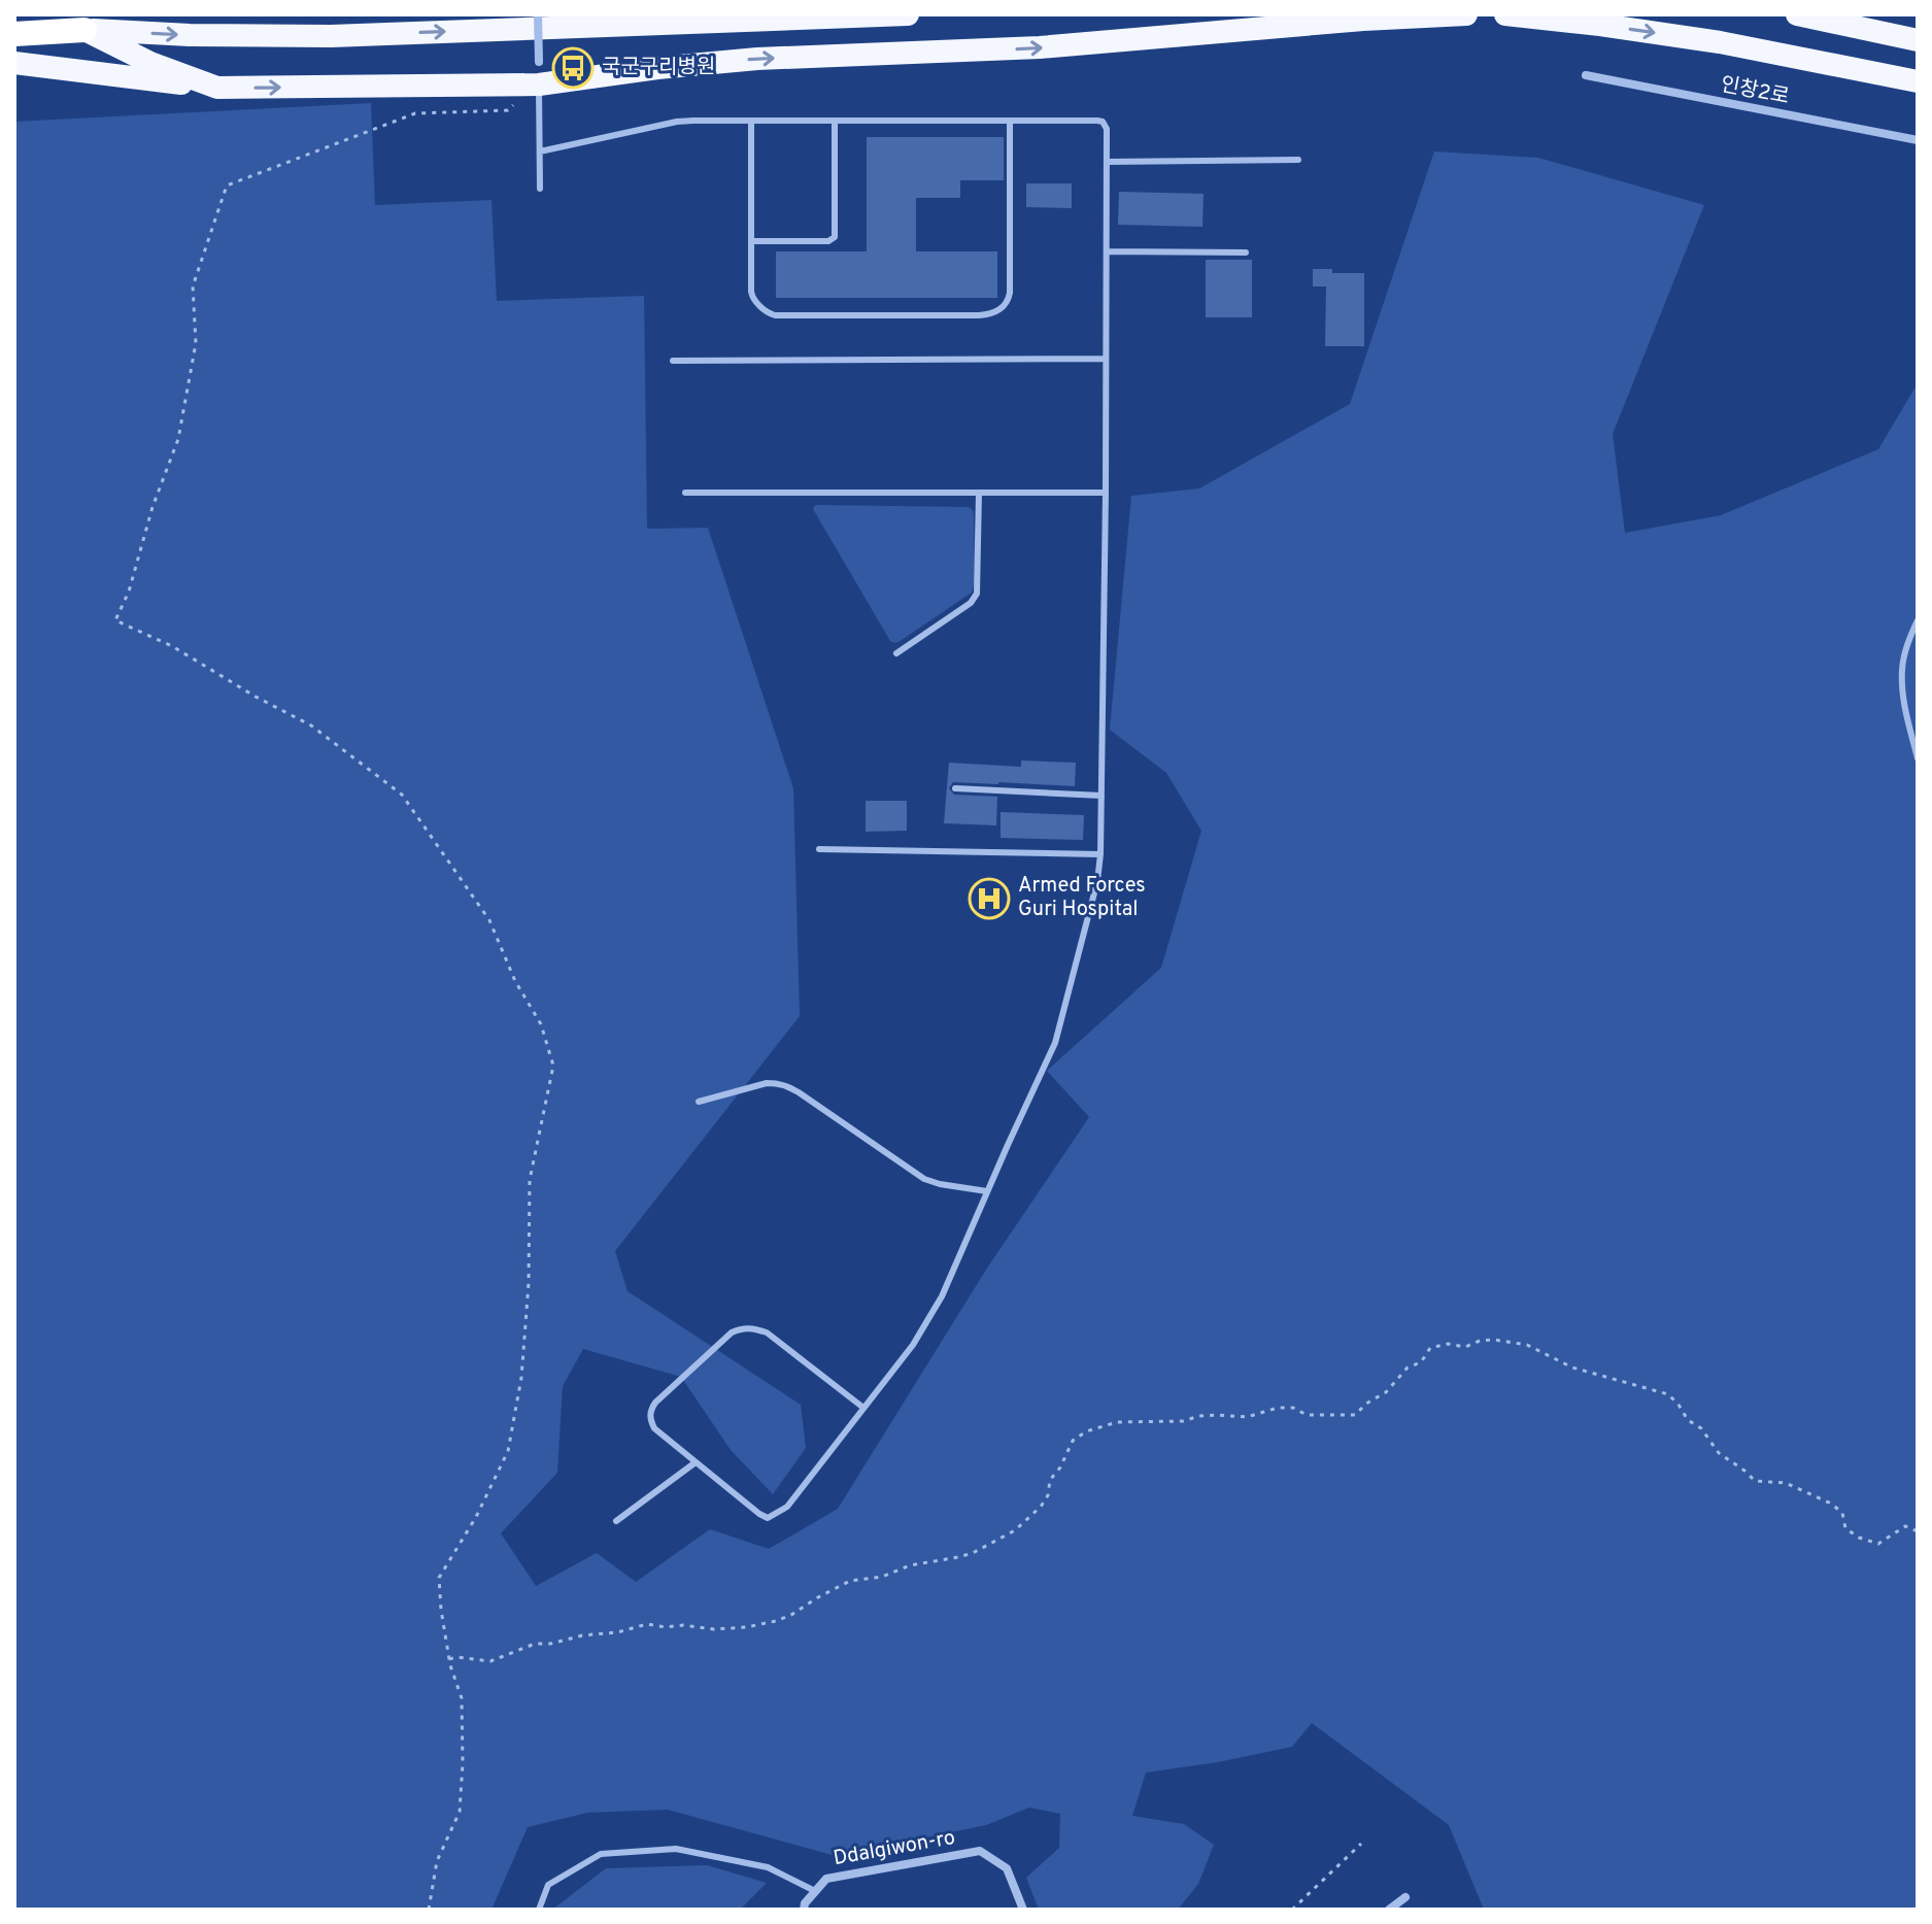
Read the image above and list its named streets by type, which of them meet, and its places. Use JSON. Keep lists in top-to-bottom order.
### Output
{
  "streets": {
    "street": ["인창2로", "Ddalgiwon-ro"]
  },
  "places": {
    "bus stop": ["국군구리병원"],
    "hospital": ["Armed Forces Guri Hospital"]
  }
}
